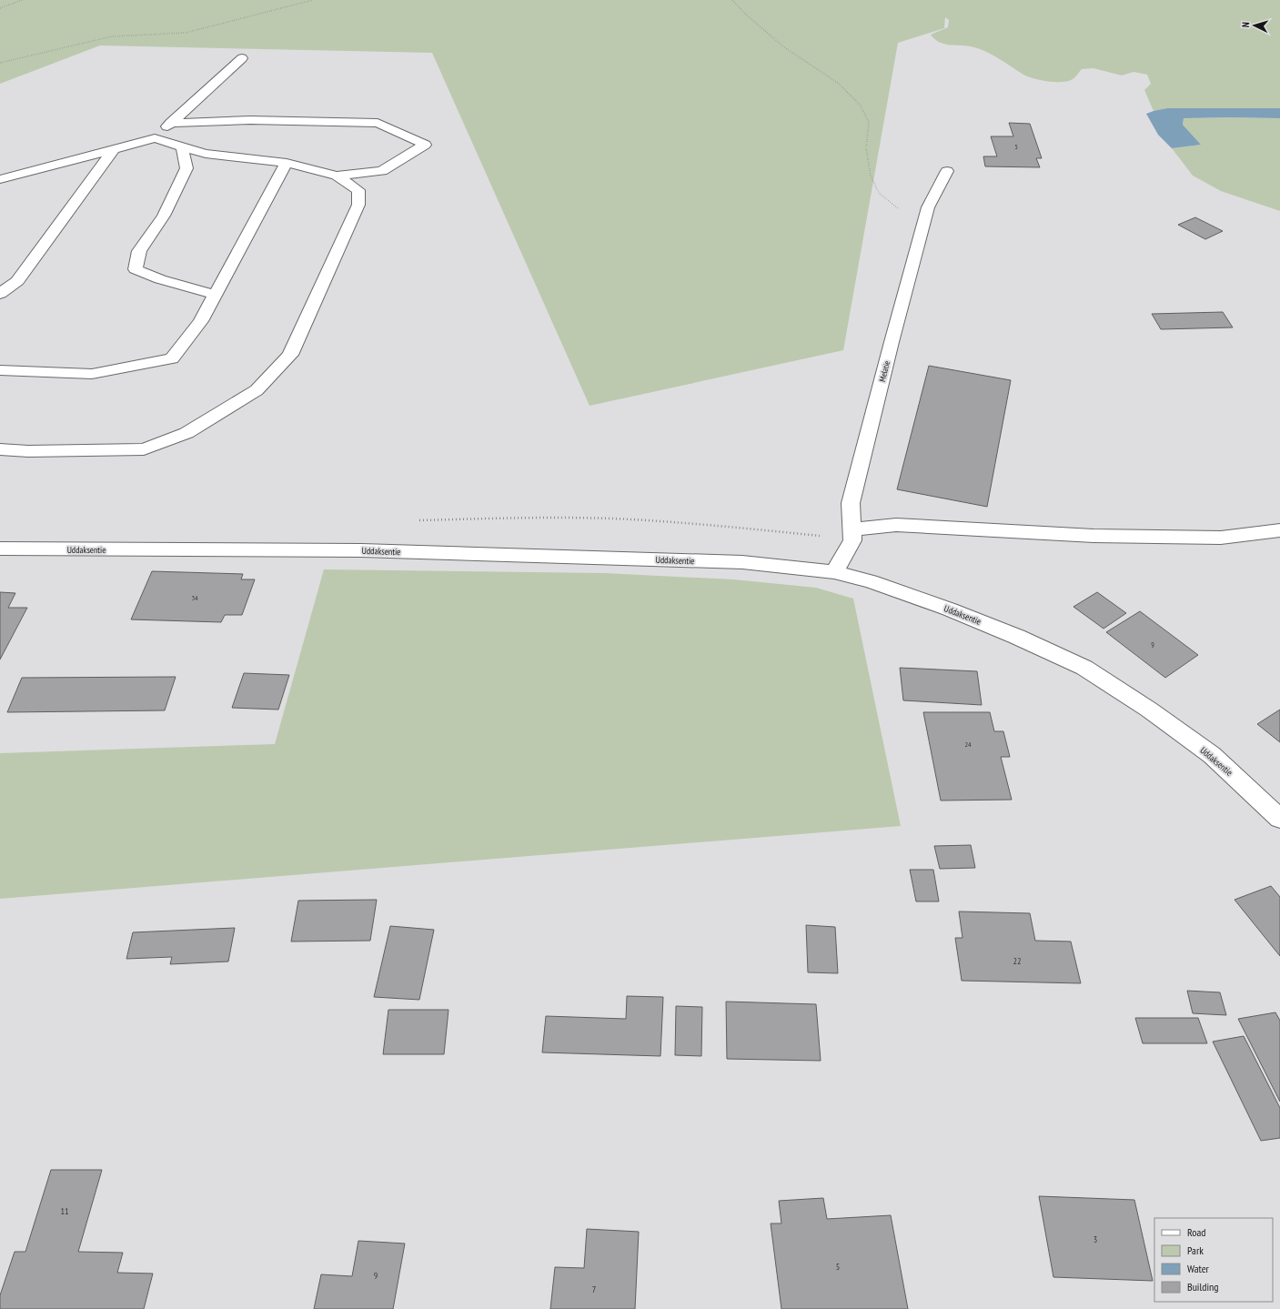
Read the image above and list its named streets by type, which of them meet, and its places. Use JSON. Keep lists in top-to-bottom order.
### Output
{
  "streets": {
    "street": ["Melatie", "Uddaksentie"]
  },
  "crossings": [
    ["Melatie", "Uddaksentie"]
  ],
  "house_numbers": [
    "5",
    "34",
    "9",
    "24",
    "22",
    "11",
    "3",
    "5",
    "9",
    "7"
  ],
  "legend": [
    "Road",
    "Park",
    "Water",
    "Building"
  ],
  "north": "left"
}
